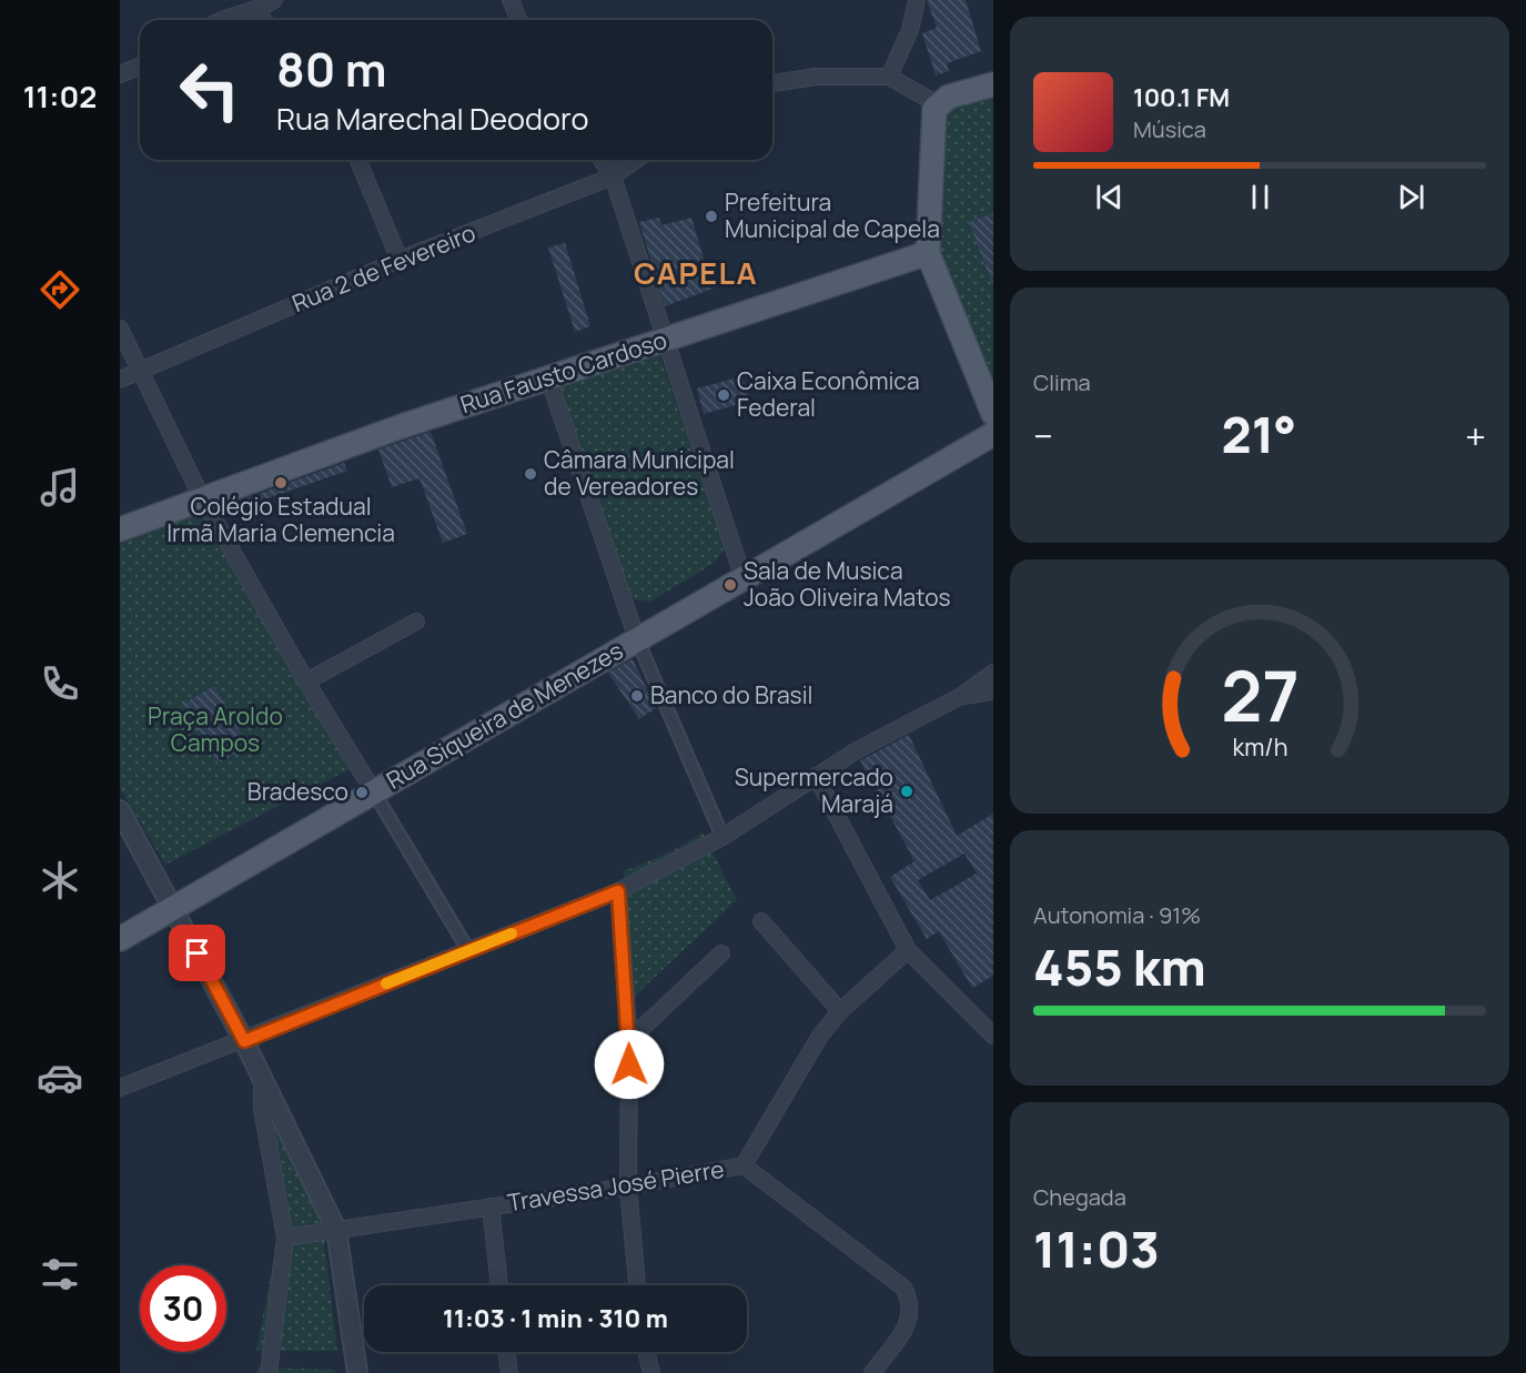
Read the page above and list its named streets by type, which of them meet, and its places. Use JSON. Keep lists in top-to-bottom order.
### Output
{
  "streets": {
    "main road": ["Rua Fausto Cardoso", "Rua Siqueira de Menezes"],
    "street": ["Rua 2 de Fevereiro", "Travessa José Pierre"]
  },
  "districts": ["CAPELA"],
  "parks": ["Praça Aroldo Campos"],
  "places": [
    "Prefeitura Municipal de Capela",
    "Caixa Econômica Federal",
    "Câmara Municipal de Vereadores",
    "Colégio Estadual Irmã Maria Clemencia",
    "Sala de Musica João Oliveira Matos",
    "Banco do Brasil",
    "Supermercado Marajá",
    "Bradesco"
  ],
  "page": {
    "tabs": "11:02",
    "turn": ["80 m", "Rua Marechal Deodoro"],
    "song": ["100.1 FM", "Música"],
    "tile": [
      "Clima",
      ["Autonomia · 91%", "455 km"],
      ["Chegada", "11:03"]
    ],
    "heat": ["−", "21°", "+"],
    "limit": "30",
    "trip": "11:03 · 1 min · 310 m",
    "gauge": ["27", "km/h"]
  }
}
